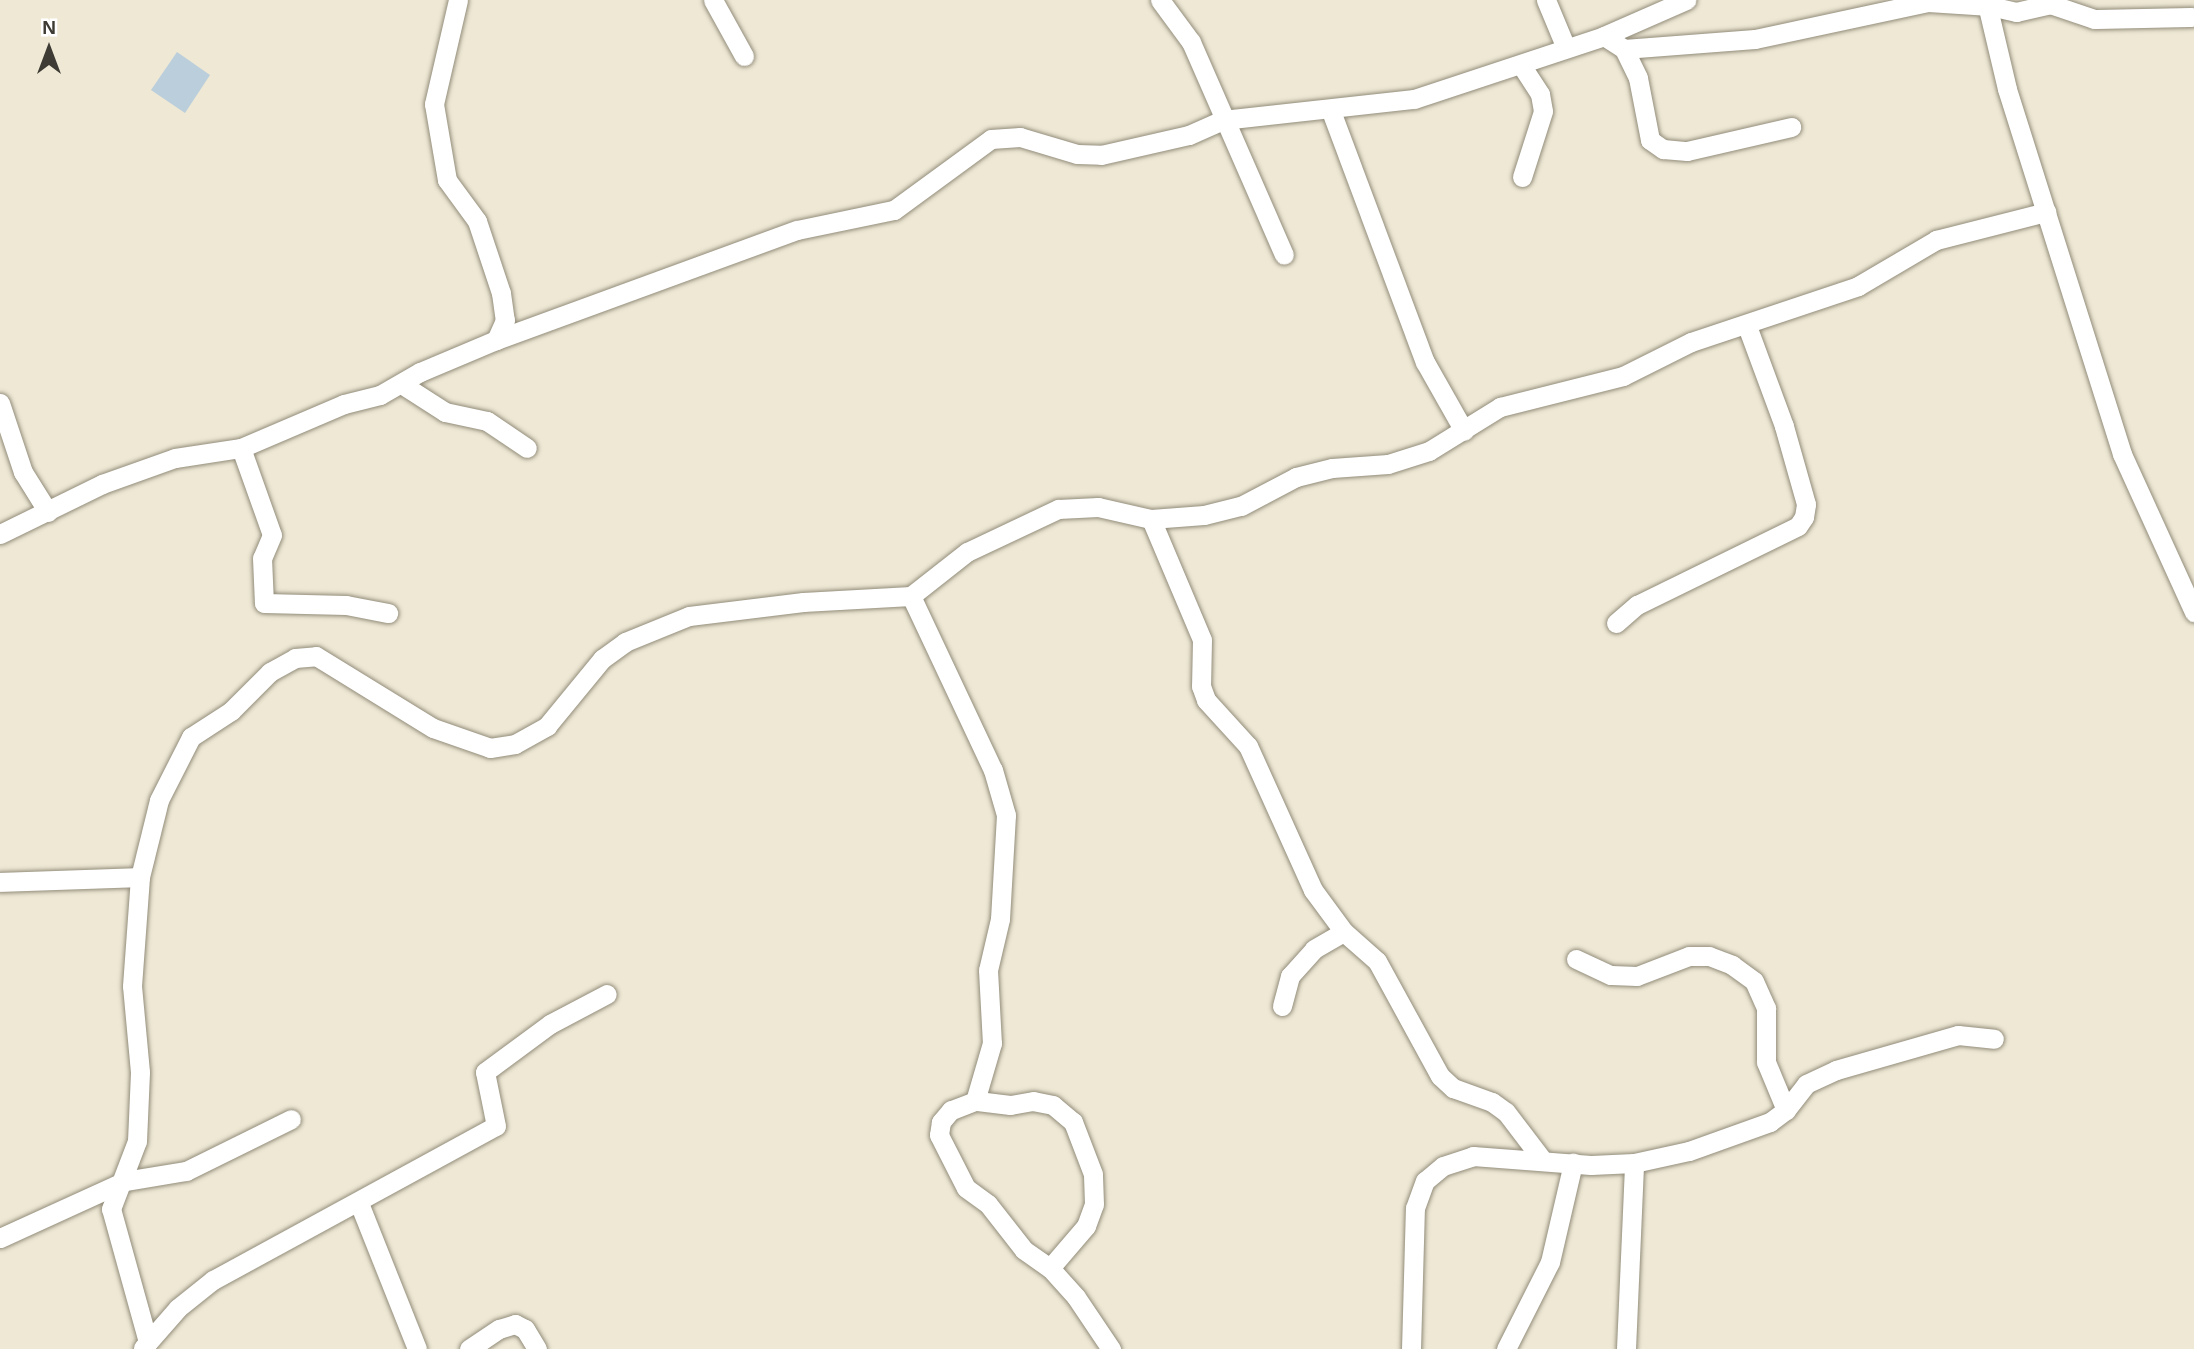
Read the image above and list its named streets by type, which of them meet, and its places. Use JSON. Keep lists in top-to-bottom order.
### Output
{
  "north": "top"
}
